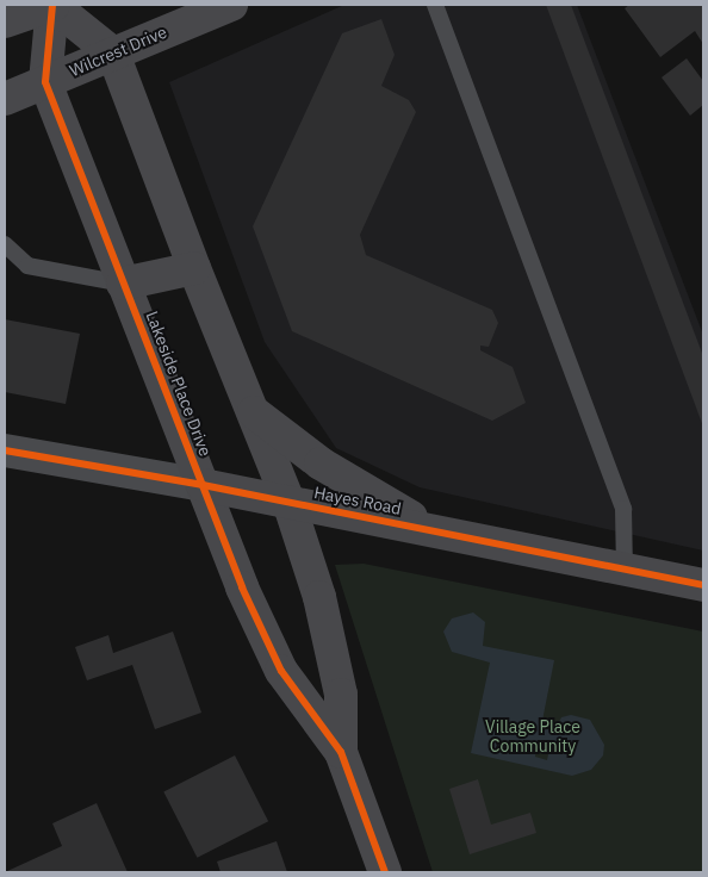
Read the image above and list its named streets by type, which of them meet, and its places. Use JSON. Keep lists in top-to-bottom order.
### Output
{
  "streets": {
    "street": ["Wilcrest Drive", "Lakeside Place Drive", "Hayes Road"]
  },
  "crossings": [
    ["Wilcrest Drive", "Lakeside Place Drive"],
    ["Lakeside Place Drive", "Hayes Road"]
  ],
  "parks": ["Village Place Community"]
}
